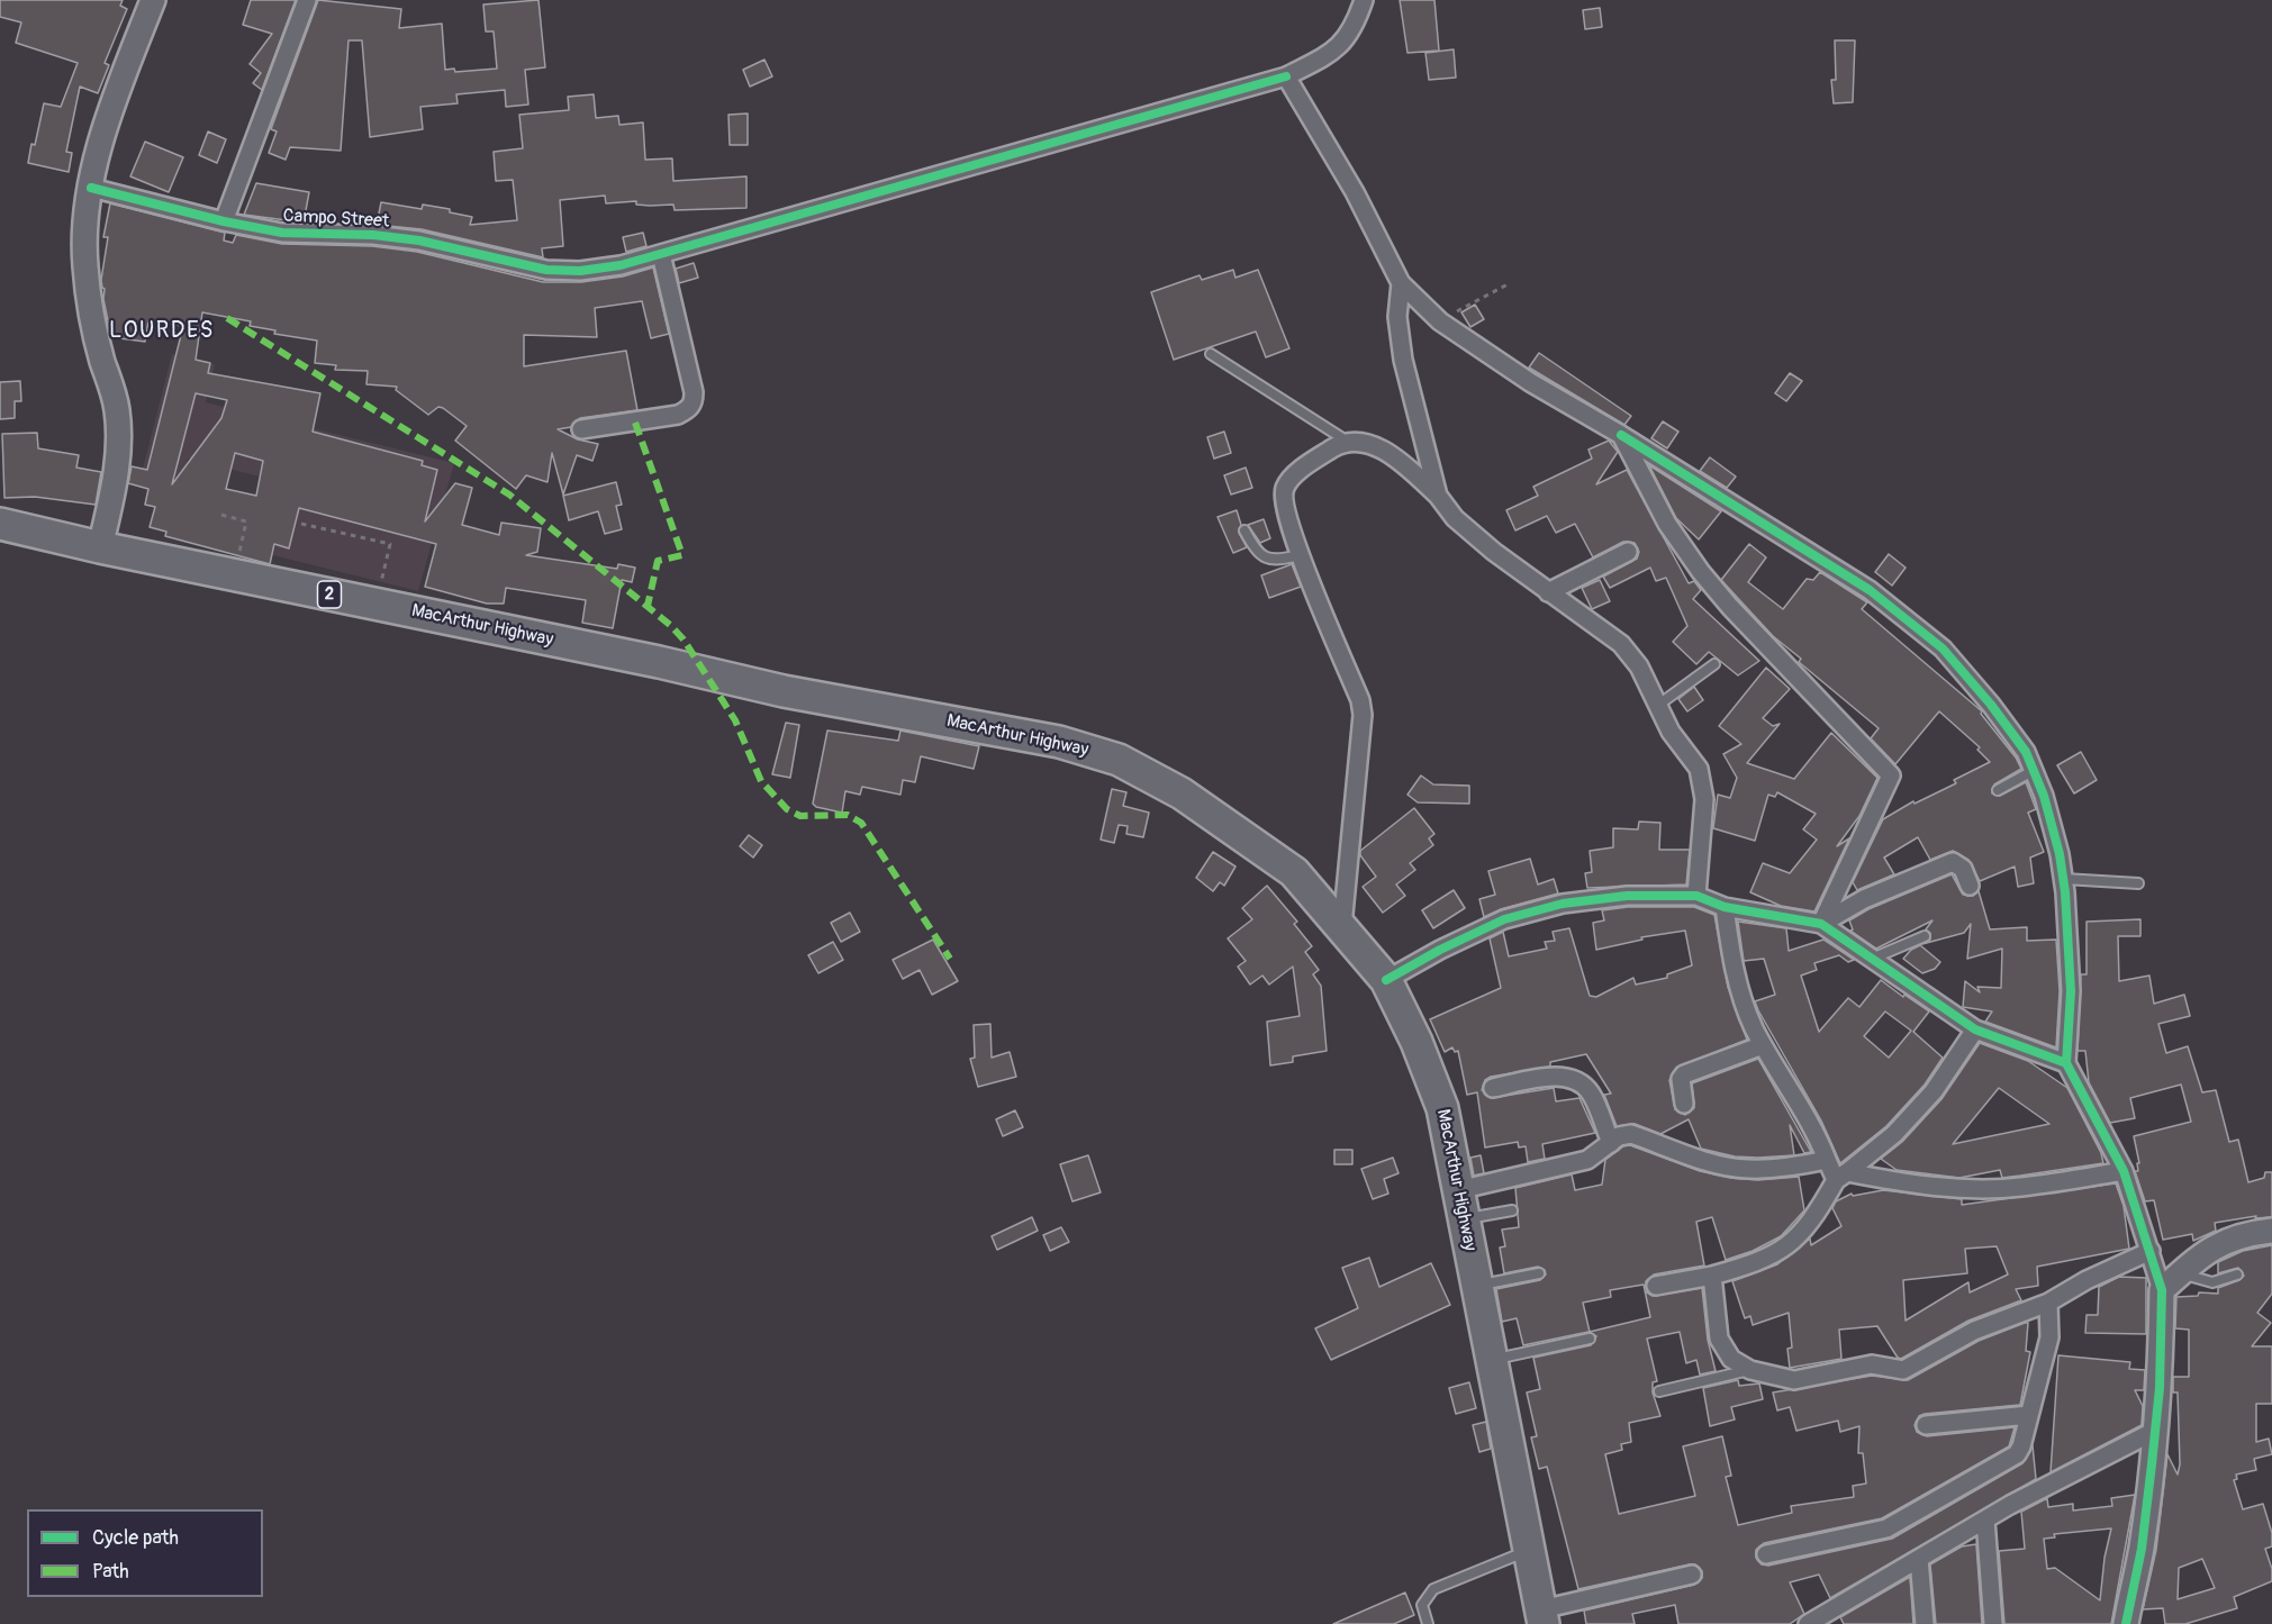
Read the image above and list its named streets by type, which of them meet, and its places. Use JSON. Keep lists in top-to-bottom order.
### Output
{
  "streets": {
    "highway": ["2", "MacArthur Highway"],
    "street": ["Campo Street"]
  },
  "districts": ["LOURDES"],
  "legend": ["Cycle path", "Path"]
}
